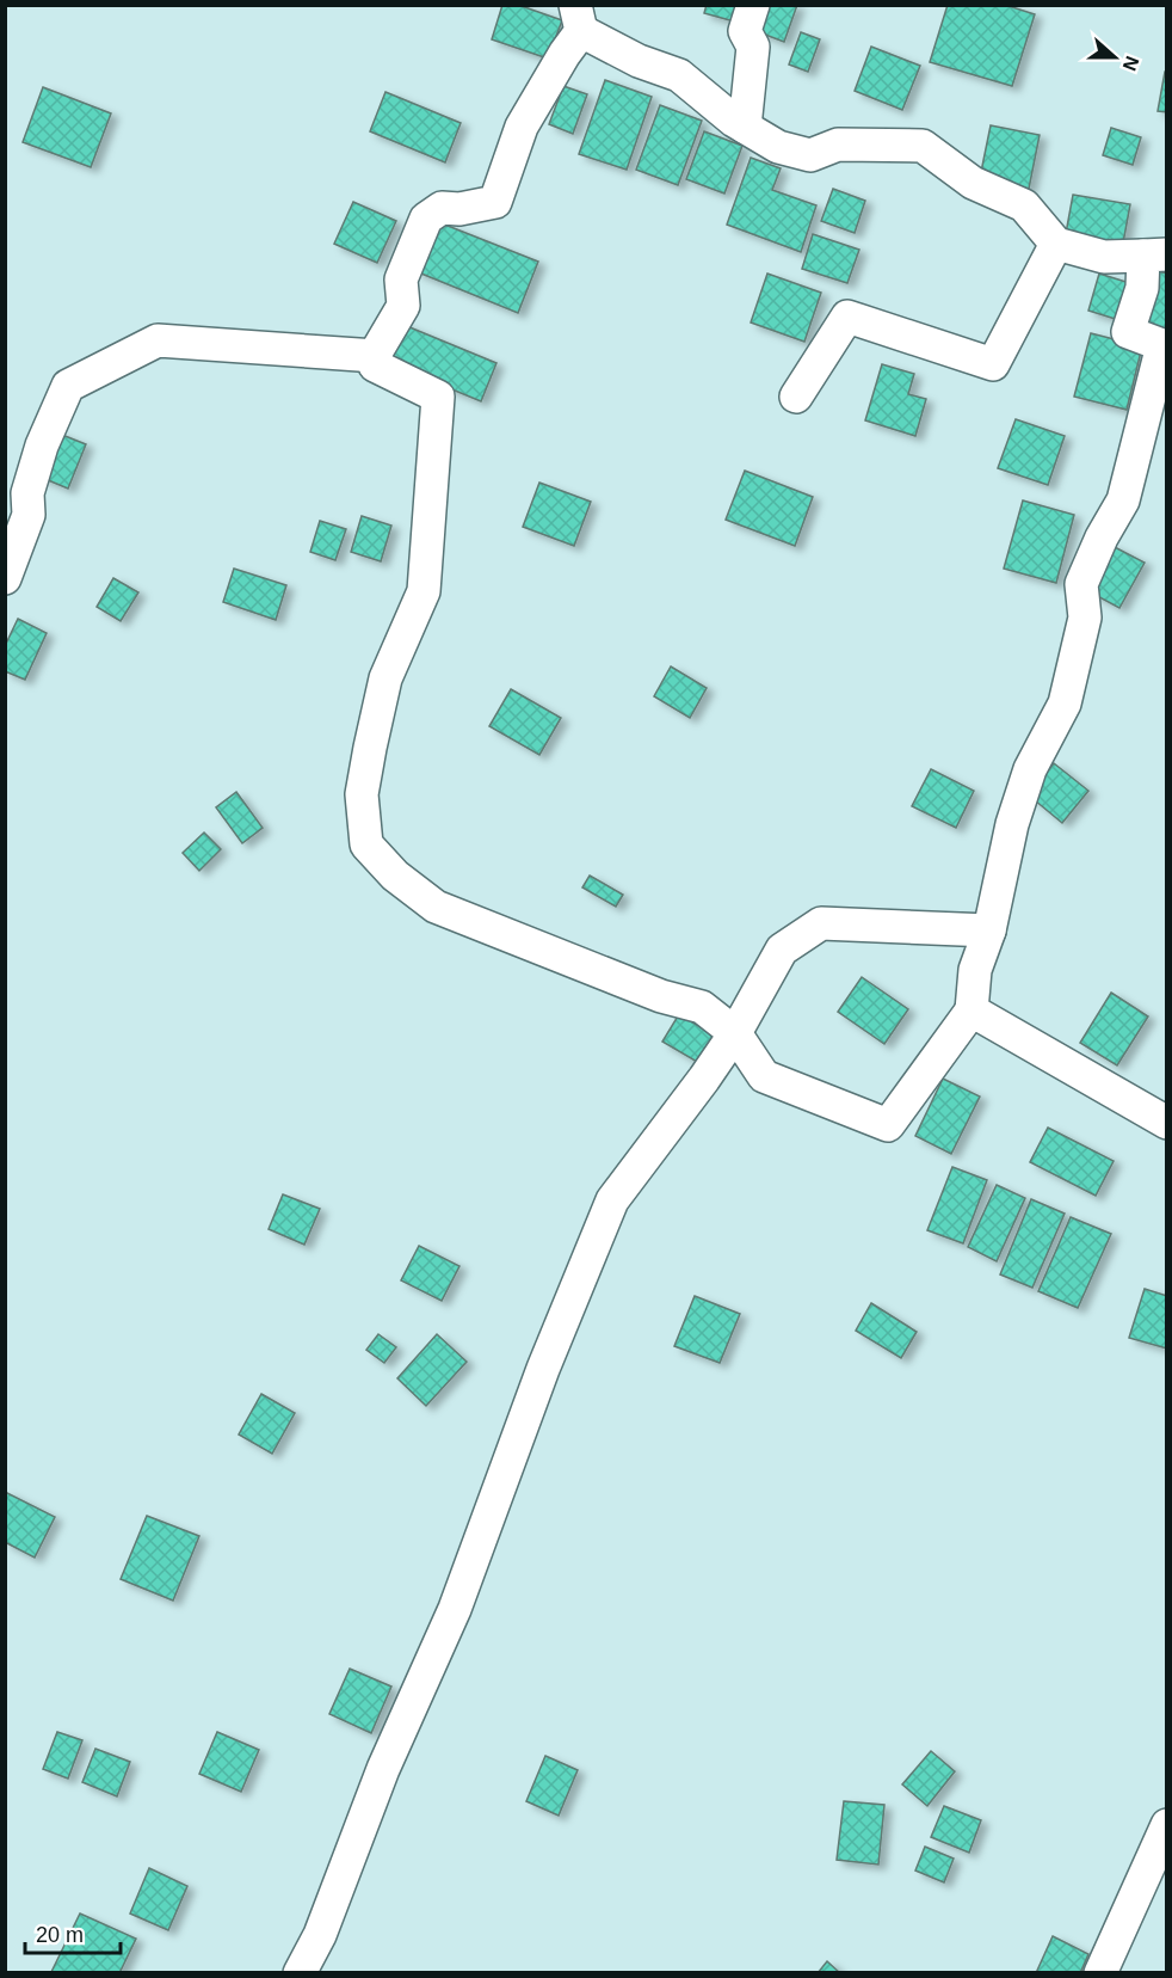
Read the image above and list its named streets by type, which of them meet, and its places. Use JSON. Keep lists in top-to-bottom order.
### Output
{
  "scale_bar": "20 m",
  "north": "right"
}
